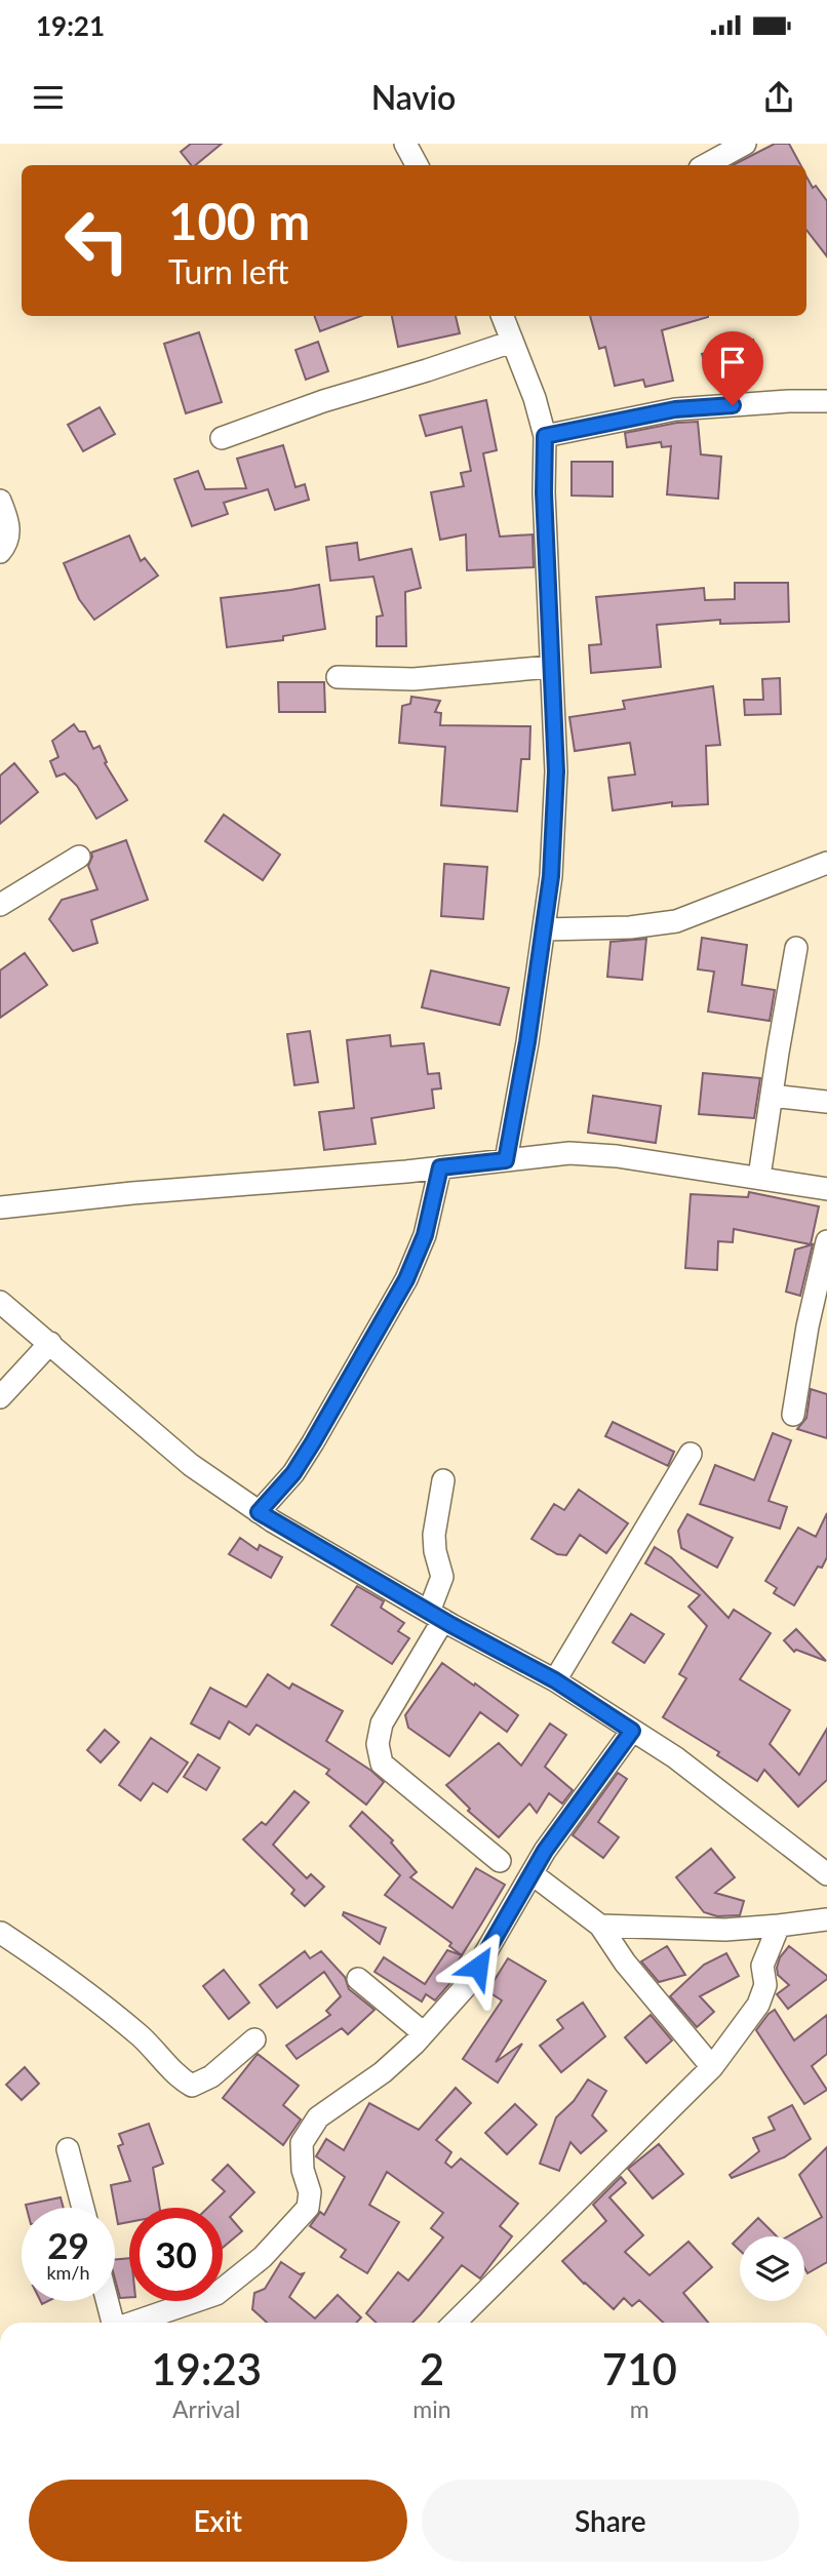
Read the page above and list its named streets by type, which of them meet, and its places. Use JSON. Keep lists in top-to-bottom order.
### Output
{
  "page": {
    "status": "19:21",
    "header": "Navio",
    "turn": ["100 m", "Turn left"],
    "speed": "29 km/h",
    "limit": "30",
    "eta": [
      "19:23",
      "Arrival",
      "2",
      "min",
      "710",
      "m"
    ],
    "buttons": ["Exit", "Share"]
  }
}
